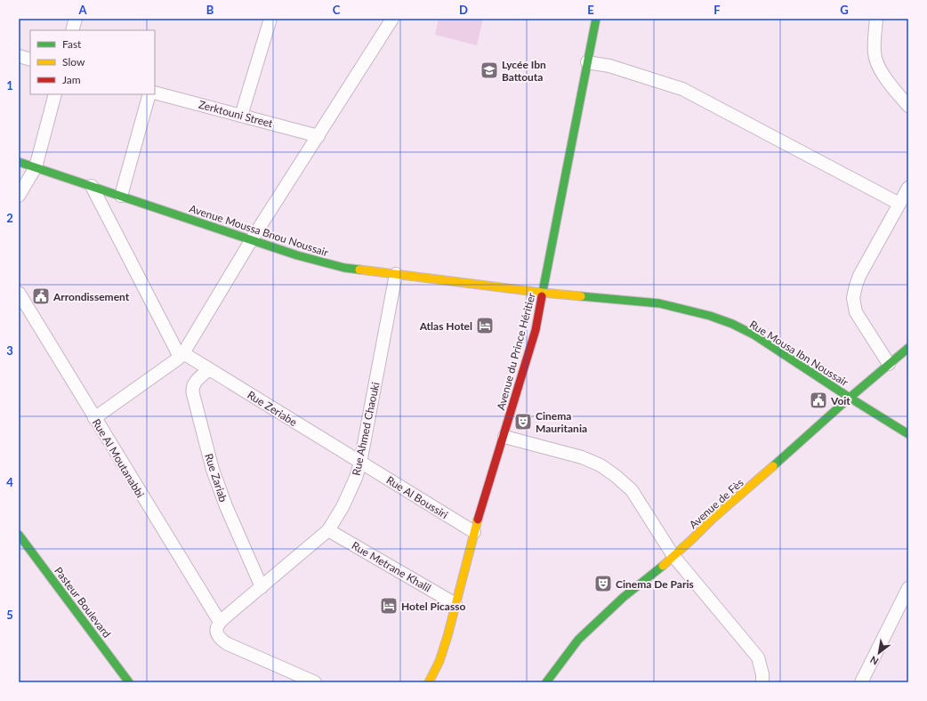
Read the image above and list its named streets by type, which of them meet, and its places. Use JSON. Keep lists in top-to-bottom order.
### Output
{
  "streets": {
    "street": [
      "Zerktouni Street",
      "Avenue Moussa Bnou Noussair",
      "Avenue du Prince Héritier",
      "Rue Mousa Ibn Noussair",
      "Rue Zeriabe",
      "Rue Ahmed Chaouki",
      "Rue Al Moutanabbi",
      "Rue Zariab",
      "Rue Al Boussiri",
      "Avenue de Fès",
      "Rue Metrane Khalil",
      "Pasteur Boulevard"
    ]
  },
  "crossings": [
    ["Avenue Moussa Bnou Noussair", "Avenue du Prince Héritier"],
    ["Avenue Moussa Bnou Noussair", "Rue Mousa Ibn Noussair"],
    ["Avenue Moussa Bnou Noussair", "Rue Ahmed Chaouki"],
    ["Avenue du Prince Héritier", "Rue Mousa Ibn Noussair"],
    ["Avenue du Prince Héritier", "Rue Al Boussiri"],
    ["Avenue du Prince Héritier", "Rue Metrane Khalil"],
    ["Rue Mousa Ibn Noussair", "Avenue de Fès"],
    ["Rue Zeriabe", "Rue Ahmed Chaouki"],
    ["Rue Zeriabe", "Rue Zariab"],
    ["Rue Zeriabe", "Rue Al Boussiri"],
    ["Rue Ahmed Chaouki", "Rue Al Moutanabbi"],
    ["Rue Ahmed Chaouki", "Rue Zariab"],
    ["Rue Ahmed Chaouki", "Rue Al Boussiri"],
    ["Rue Ahmed Chaouki", "Rue Metrane Khalil"]
  ],
  "places": {
    "school or university": ["Lycée Ibn Battouta"],
    "public building": ["Arrondissement", "Voit"],
    "hotel": ["Atlas Hotel", "Hotel Picasso"],
    "theatre": ["Cinema Mauritania", "Cinema De Paris"]
  },
  "legend": ["Fast", "Slow", "Jam"],
  "north": "bottom left",
  "grid": {
    "columns": [
      "A",
      "B",
      "C",
      "D",
      "E",
      "F",
      "G"
    ],
    "rows": [
      "1",
      "2",
      "3",
      "4",
      "5"
    ]
  }
}
